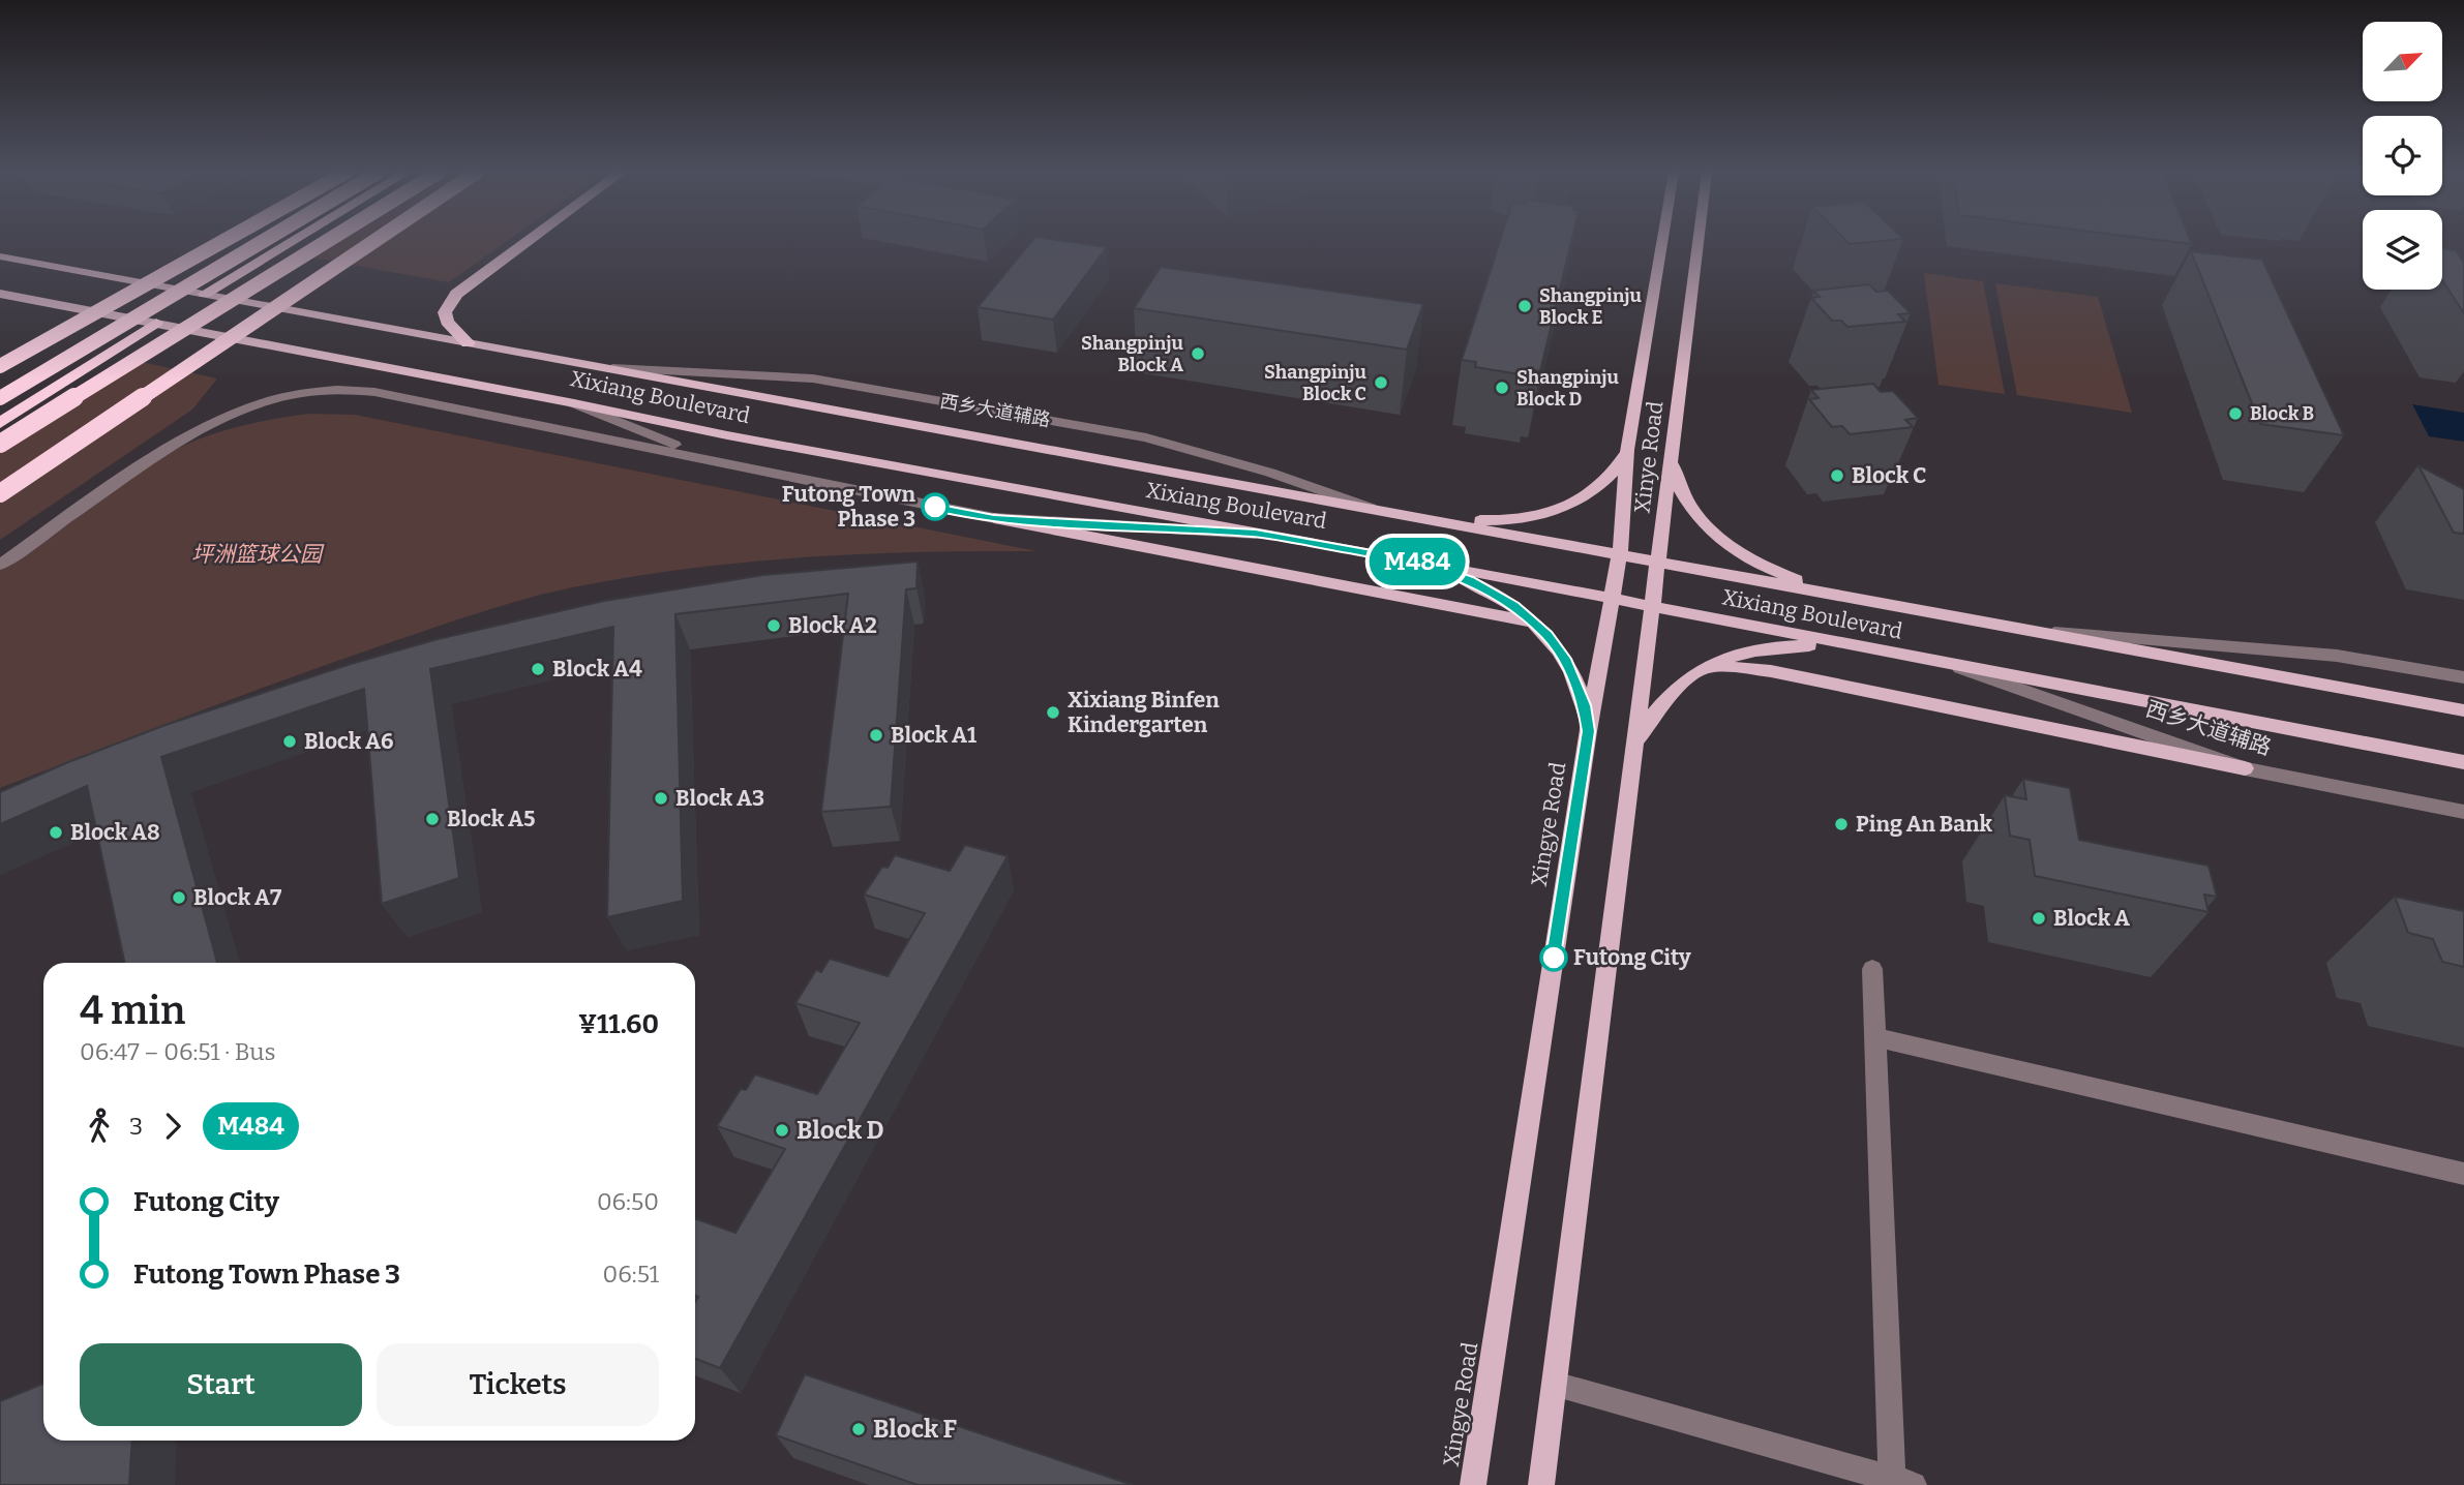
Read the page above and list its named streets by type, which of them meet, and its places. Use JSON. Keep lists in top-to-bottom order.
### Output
{
  "streets": {
    "main road": ["Xixiang Boulevard", "Xinye Road", "Xingye Road"],
    "street": ["西乡大道辅路"]
  },
  "crossings": [
    ["Xixiang Boulevard", "西乡大道辅路"],
    ["Xixiang Boulevard", "Xinye Road"],
    ["Xixiang Boulevard", "Xingye Road"]
  ],
  "parks": ["坪洲篮球公园"],
  "places": [
    "Shangpinju Block E",
    "Shangpinju Block A",
    "Shangpinju Block C",
    "Shangpinju Block D",
    "Block B",
    "Block C",
    "Futong Town Phase 3",
    "Block A2",
    "Block A4",
    "Xixiang Binfen Kindergarten",
    "Block A1",
    "Block A6",
    "Block A3",
    "Block A5",
    "Ping An Bank",
    "Block A8",
    "Block A7",
    "Block A",
    "Futong City",
    "Block D",
    "Block F"
  ],
  "lines": ["bus line M484"],
  "north": "top right",
  "page": {
    "on_map": "M484",
    "heading": ["4 min", "06:47 – 06:51 · Bus", "¥11.60"],
    "legs": ["3", "M484"],
    "list": [
      {
        "name": "Futong City",
        "value": "06:50"
      },
      {
        "name": "Futong Town Phase 3",
        "value": "06:51"
      }
    ],
    "buttons": ["Start", "Tickets"]
  }
}
